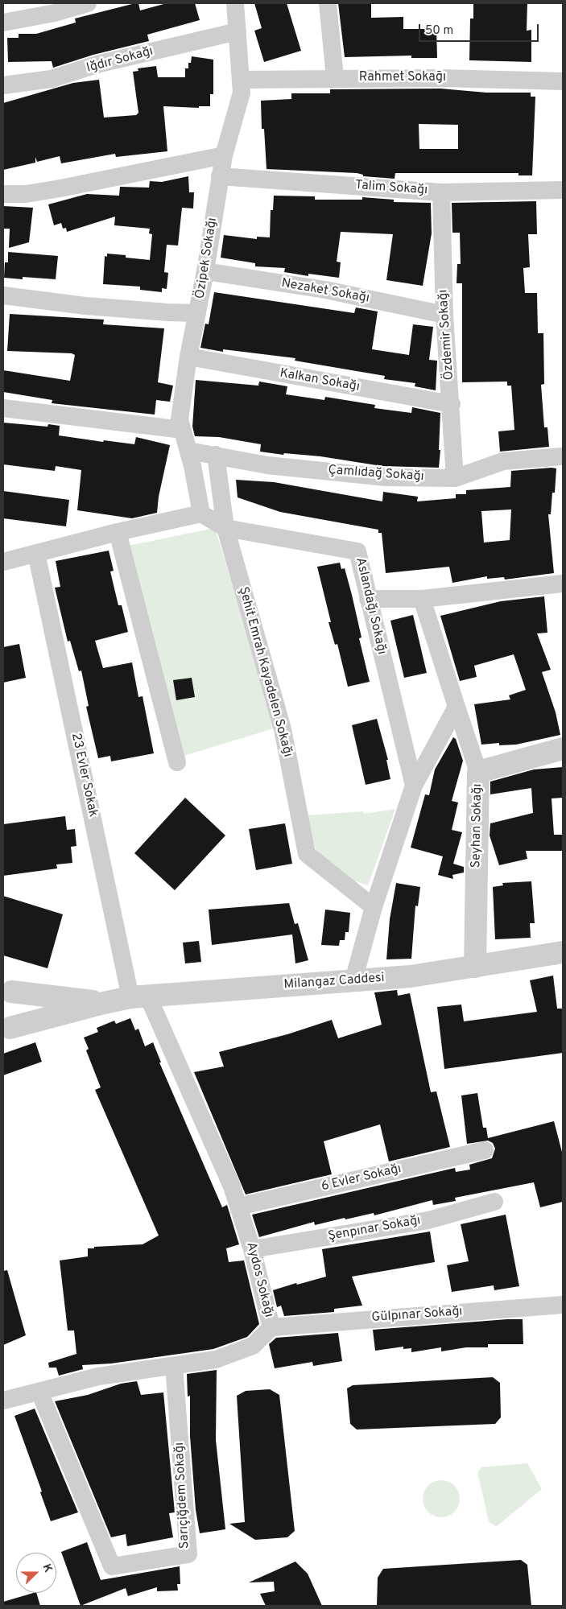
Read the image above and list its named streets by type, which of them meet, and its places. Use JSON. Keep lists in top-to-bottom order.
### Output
{
  "streets": {
    "street": [
      "Iğdır Sokağı",
      "Rahmet Sokağı",
      "Talim Sokağı",
      "Özipek Sokağı",
      "Nezaket Sokağı",
      "Özdemir Sokağı",
      "Kalkan Sokağı",
      "Çamlıdağ Sokağı",
      "Aslandağı Sokağı",
      "Şehit Emrah Kayadelen Sokağı",
      "23 Evler Sokak",
      "Seyhan Sokağı",
      "Milangaz Caddesi",
      "6 Evler Sokağı",
      "Şenpınar Sokağı",
      "Aydos Sokağı",
      "Gülpınar Sokağı",
      "Sarıçiğdem Sokağı"
    ]
  },
  "crossings": [
    ["Iğdır Sokağı", "Özipek Sokağı"],
    ["Rahmet Sokağı", "Özipek Sokağı"],
    ["Talim Sokağı", "Özipek Sokağı"],
    ["Talim Sokağı", "Özdemir Sokağı"],
    ["Özipek Sokağı", "Nezaket Sokağı"],
    ["Özipek Sokağı", "Kalkan Sokağı"],
    ["Özipek Sokağı", "Çamlıdağ Sokağı"],
    ["Özipek Sokağı", "Aslandağı Sokağı"],
    ["Nezaket Sokağı", "Özdemir Sokağı"],
    ["Özdemir Sokağı", "Kalkan Sokağı"],
    ["Özdemir Sokağı", "Çamlıdağ Sokağı"],
    ["Çamlıdağ Sokağı", "Şehit Emrah Kayadelen Sokağı"],
    ["Aslandağı Sokağı", "Şehit Emrah Kayadelen Sokağı"],
    ["23 Evler Sokak", "Milangaz Caddesi"],
    ["23 Evler Sokak", "Aydos Sokağı"],
    ["Seyhan Sokağı", "Milangaz Caddesi"],
    ["Milangaz Caddesi", "Aydos Sokağı"],
    ["6 Evler Sokağı", "Aydos Sokağı"],
    ["Şenpınar Sokağı", "Aydos Sokağı"],
    ["Aydos Sokağı", "Gülpınar Sokağı"],
    ["Aydos Sokağı", "Sarıçiğdem Sokağı"]
  ],
  "scale_bar": "50 m",
  "north": "right"
}
